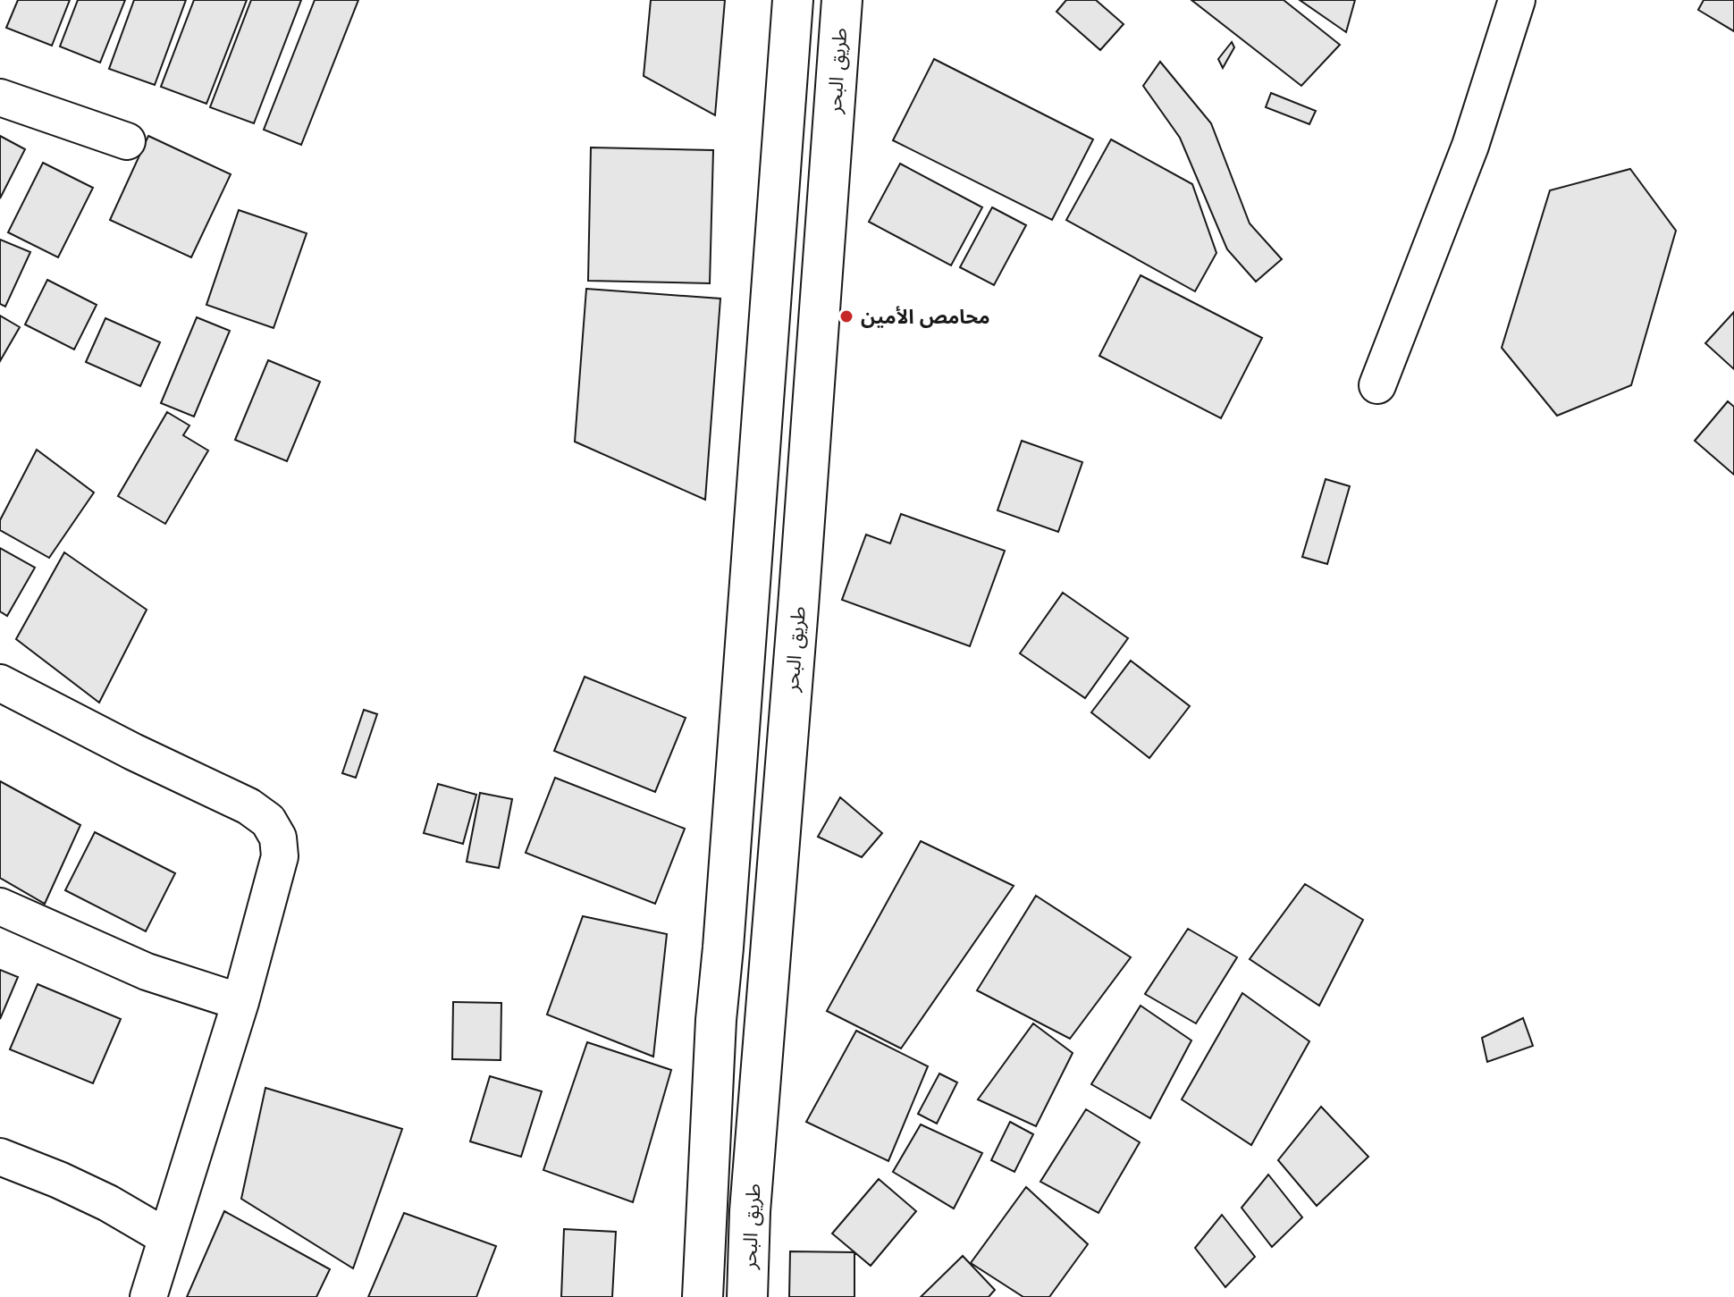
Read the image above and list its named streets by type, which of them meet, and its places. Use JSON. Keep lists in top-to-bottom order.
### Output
{
  "streets": {
    "highway": ["طريق البحر"]
  },
  "places": ["محامص الأمين"]
}
